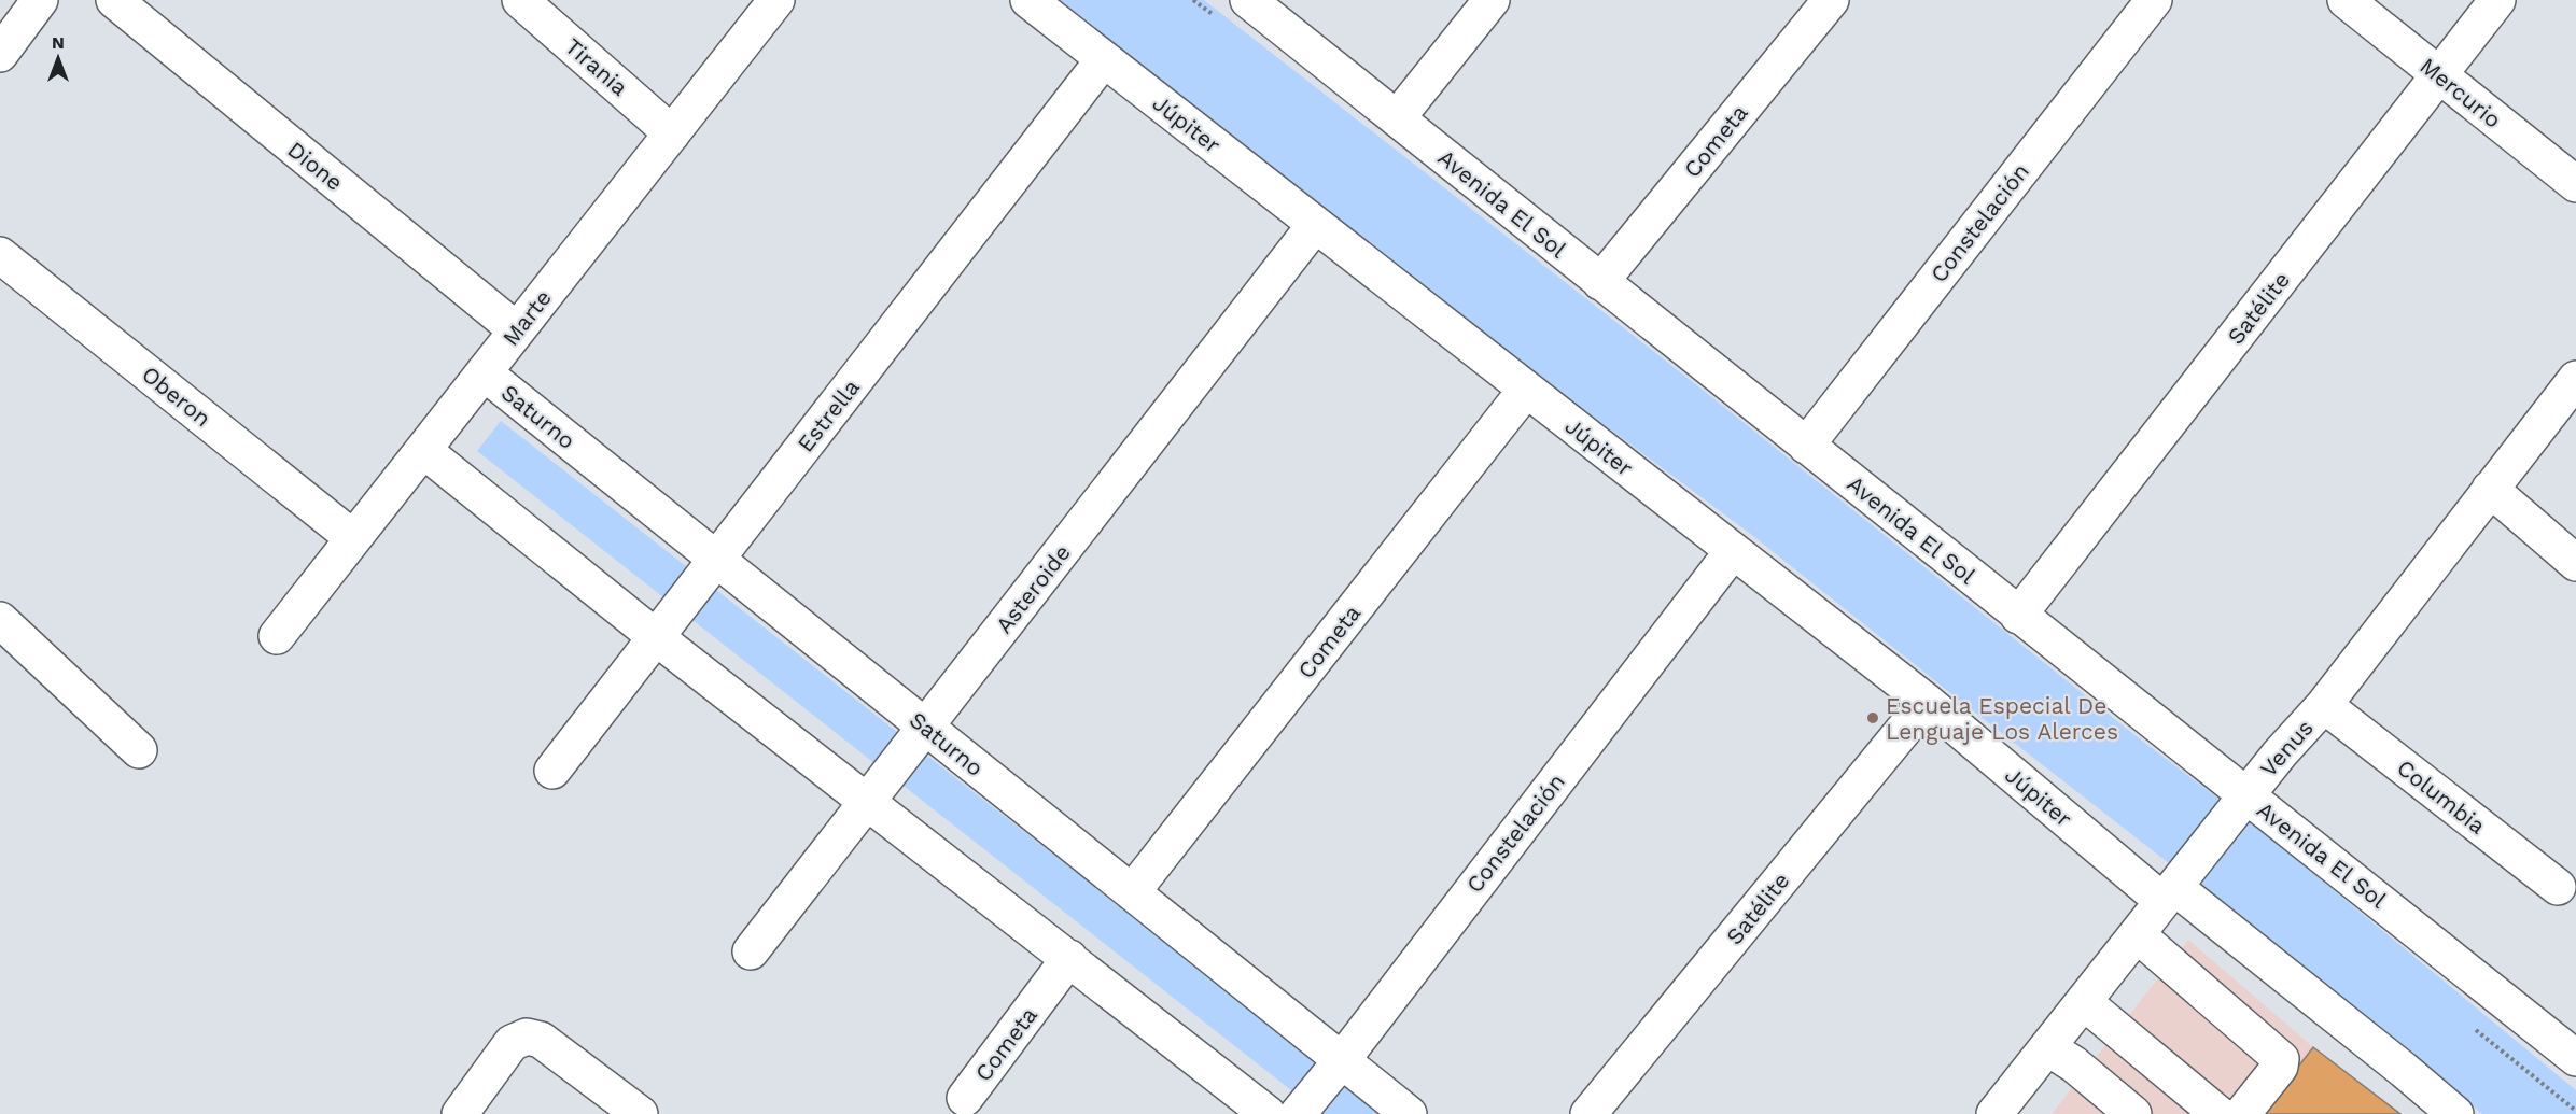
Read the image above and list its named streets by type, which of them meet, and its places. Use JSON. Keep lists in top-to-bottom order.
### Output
{
  "streets": {
    "street": [
      "Tirania",
      "Mercurio",
      "Júpiter",
      "Cometa",
      "Dione",
      "Avenida El Sol",
      "Constelación",
      "Satélite",
      "Marte",
      "Oberon",
      "Estrella",
      "Saturno",
      "Asteroide",
      "Venus",
      "Columbia"
    ]
  },
  "crossings": [
    ["Tirania", "Marte"],
    ["Mercurio", "Satélite"],
    ["Júpiter", "Cometa"],
    ["Júpiter", "Constelación"],
    ["Júpiter", "Satélite"],
    ["Júpiter", "Estrella"],
    ["Júpiter", "Asteroide"],
    ["Júpiter", "Venus"],
    ["Cometa", "Avenida El Sol"],
    ["Cometa", "Saturno"],
    ["Dione", "Marte"],
    ["Avenida El Sol", "Constelación"],
    ["Avenida El Sol", "Satélite"],
    ["Avenida El Sol", "Venus"],
    ["Constelación", "Saturno"],
    ["Marte", "Oberon"],
    ["Marte", "Saturno"],
    ["Estrella", "Saturno"],
    ["Saturno", "Asteroide"],
    ["Venus", "Columbia"]
  ],
  "places": ["Escuela Especial De Lenguaje Los Alerces"],
  "north": "top"
}
